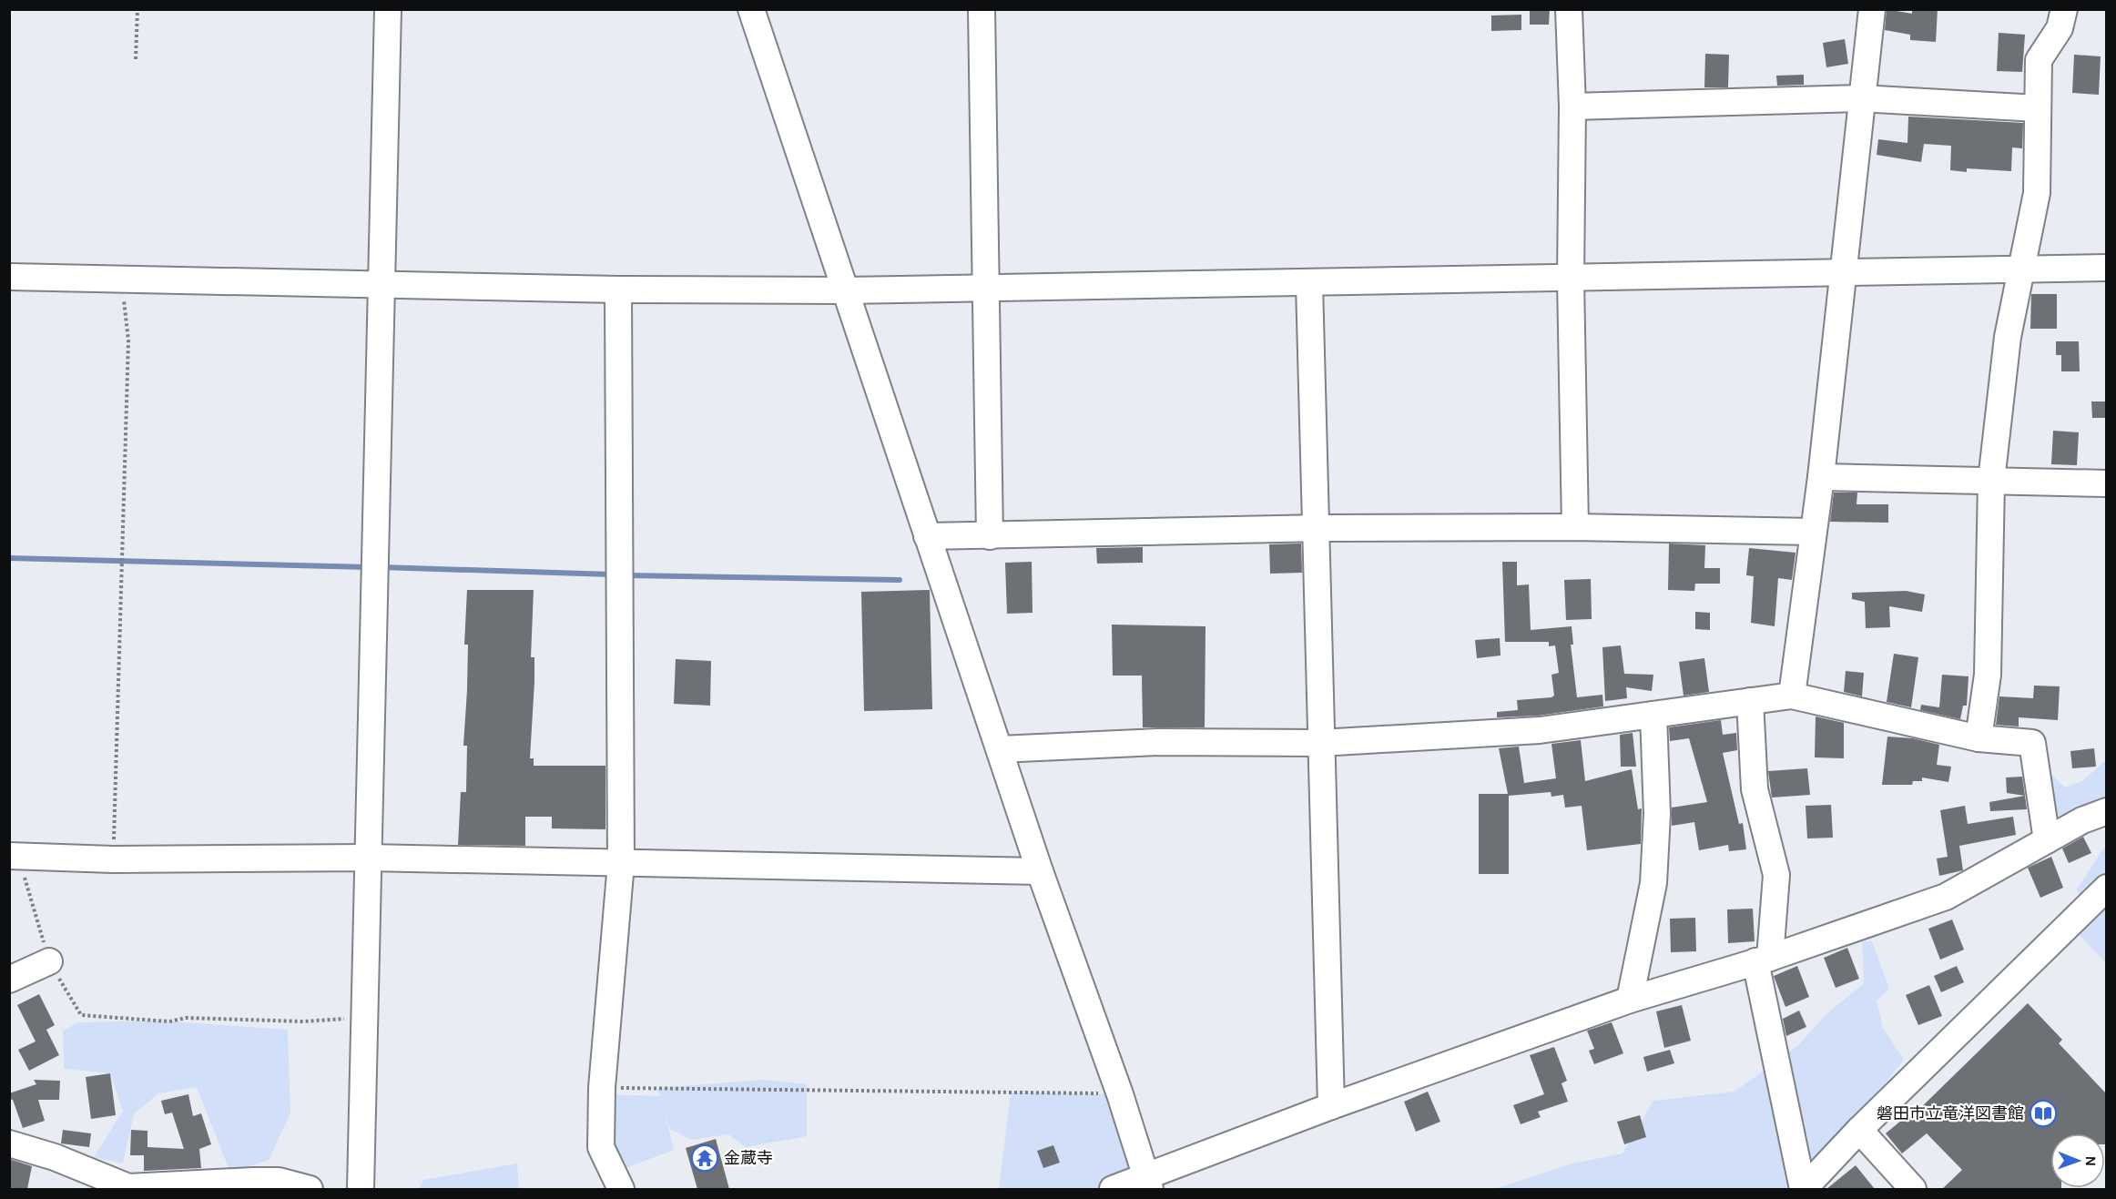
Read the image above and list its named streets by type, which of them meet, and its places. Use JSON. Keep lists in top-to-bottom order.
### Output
{
  "places": {
    "library": ["磐田市立竜洋図書館"],
    "temple": ["金蔵寺"]
  },
  "north": "right"
}
